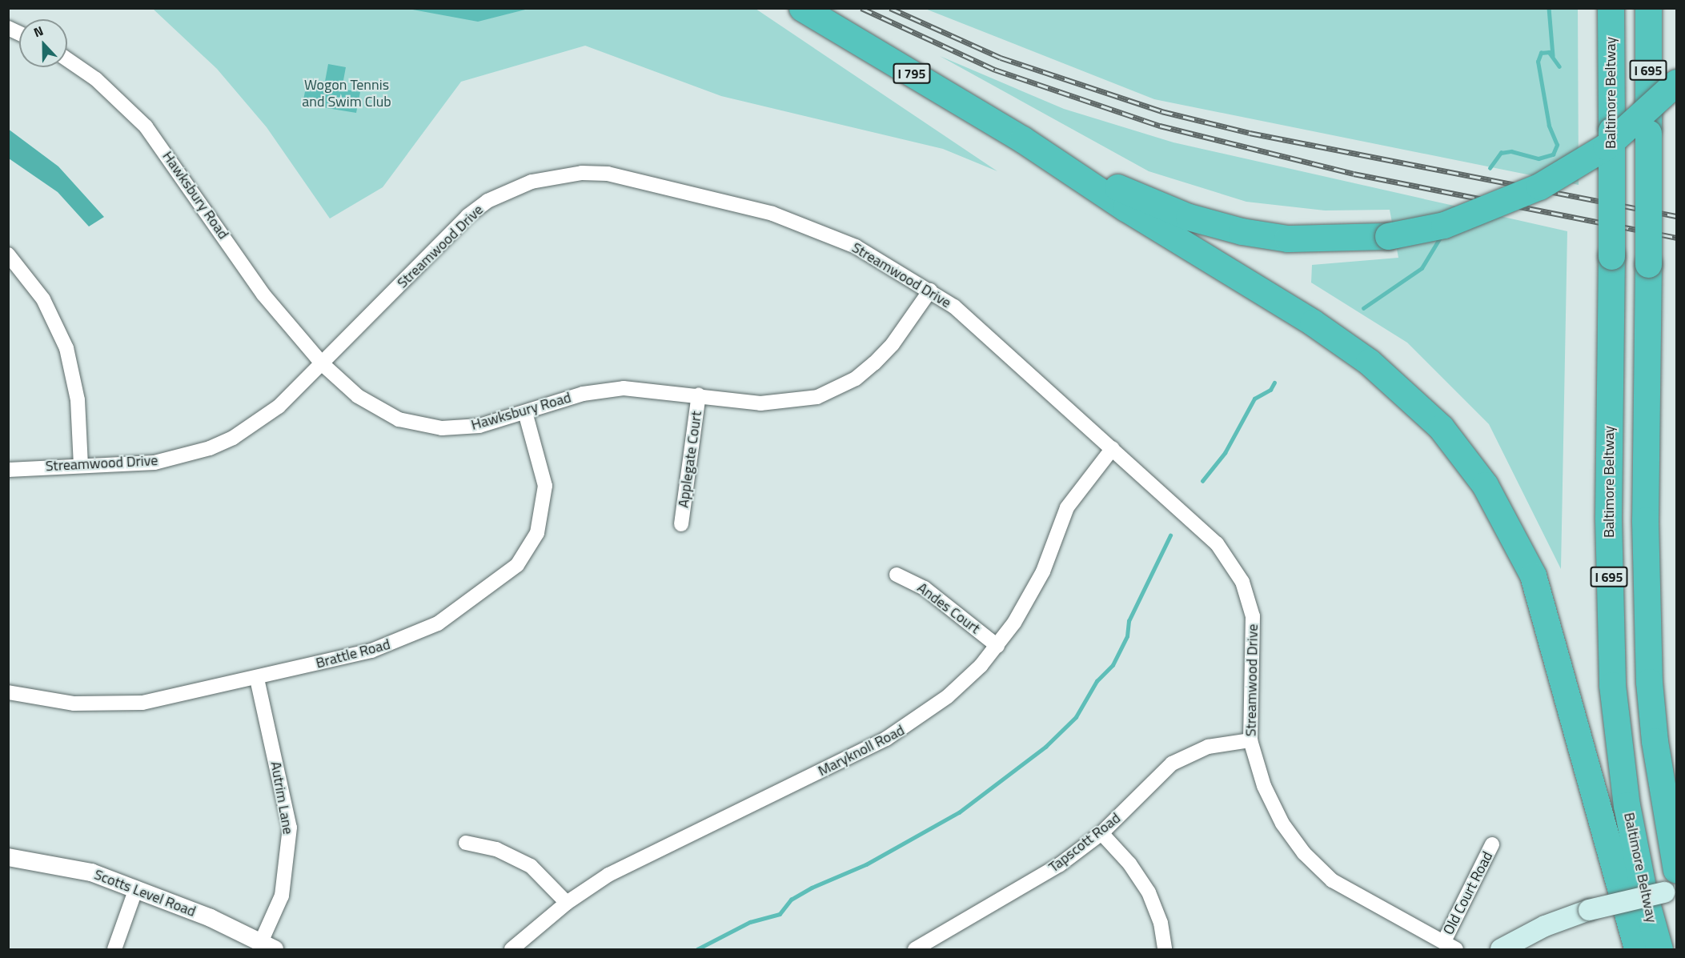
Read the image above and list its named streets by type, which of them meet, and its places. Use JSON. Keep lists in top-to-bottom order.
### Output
{
  "streets": {
    "highway": ["I 695", "I 795", "Baltimore Beltway"],
    "street": [
      "Hawksbury Road",
      "Streamwood Drive",
      "Applegate Court",
      "Andes Court",
      "Brattle Road",
      "Maryknoll Road",
      "Autrim Lane",
      "Tapscott Road",
      "Scotts Level Road",
      "Old Court Road"
    ]
  },
  "crossings": [
    ["Hawksbury Road", "Streamwood Drive"],
    ["Hawksbury Road", "Applegate Court"],
    ["Hawksbury Road", "Brattle Road"],
    ["Streamwood Drive", "Maryknoll Road"],
    ["Streamwood Drive", "Tapscott Road"],
    ["Streamwood Drive", "Old Court Road"],
    ["Andes Court", "Maryknoll Road"],
    ["Brattle Road", "Autrim Lane"],
    ["Autrim Lane", "Scotts Level Road"]
  ],
  "parks": ["Wogon Tennis and Swim Club"],
  "north": "top"
}
